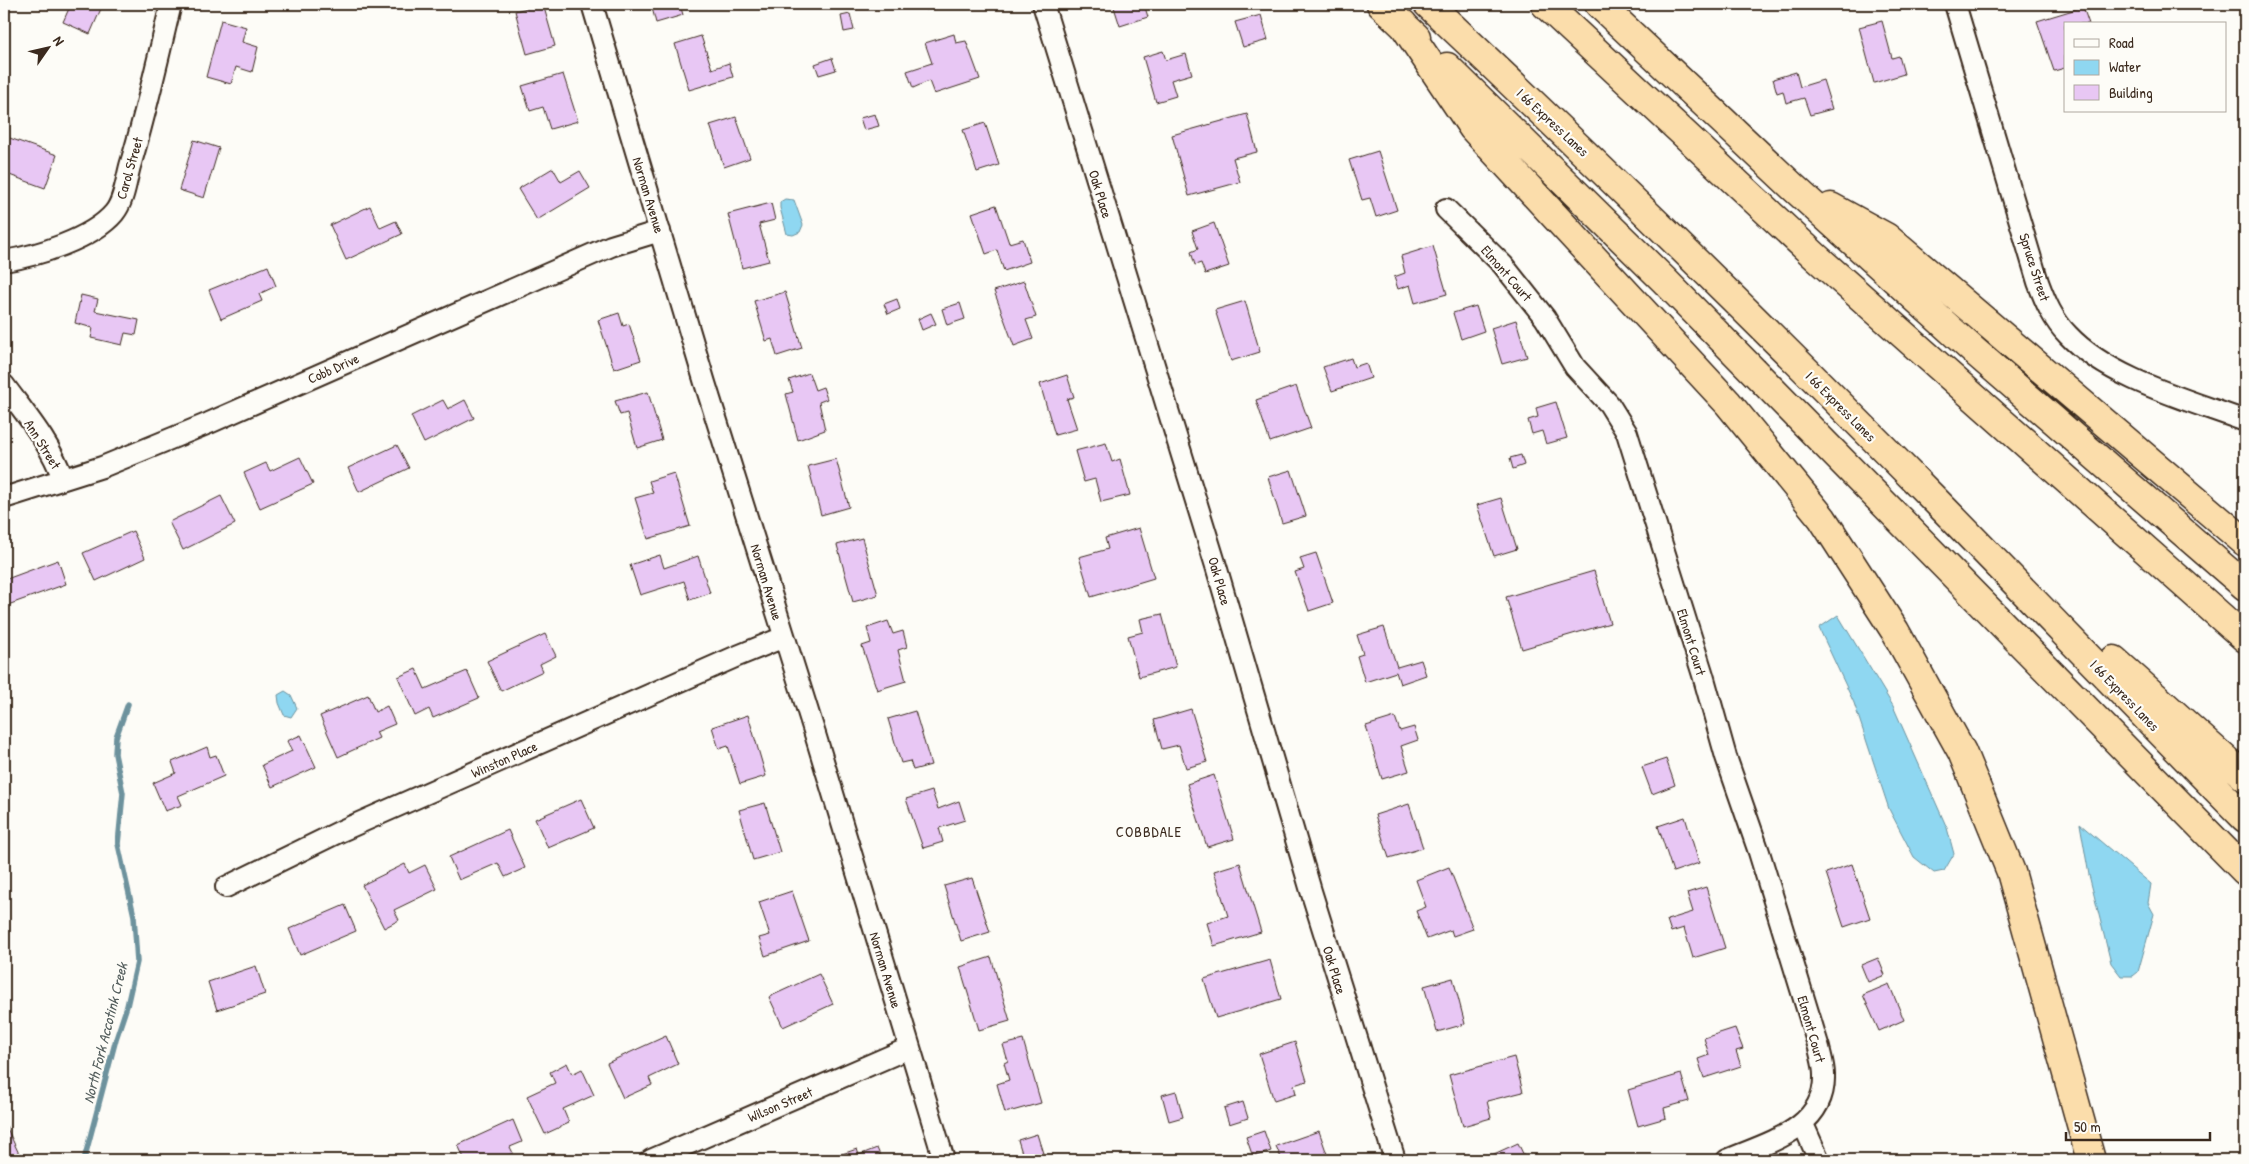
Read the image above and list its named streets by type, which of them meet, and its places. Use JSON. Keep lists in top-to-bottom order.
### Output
{
  "streets": {
    "highway": ["I 66 Express Lanes"],
    "street": [
      "Carol Street",
      "Oak Place",
      "Norman Avenue",
      "Spruce Street",
      "Elmont Court",
      "Cobb Drive",
      "Ann Street",
      "Winston Place",
      "Wilson Street"
    ]
  },
  "crossings": [
    ["Norman Avenue", "Cobb Drive"],
    ["Norman Avenue", "Winston Place"],
    ["Norman Avenue", "Wilson Street"],
    ["Cobb Drive", "Ann Street"]
  ],
  "districts": ["COBBDALE"],
  "water": ["North Fork Accotink Creek"],
  "legend": ["Road", "Water", "Building"],
  "scale_bar": "50 m",
  "north": "top right"
}
